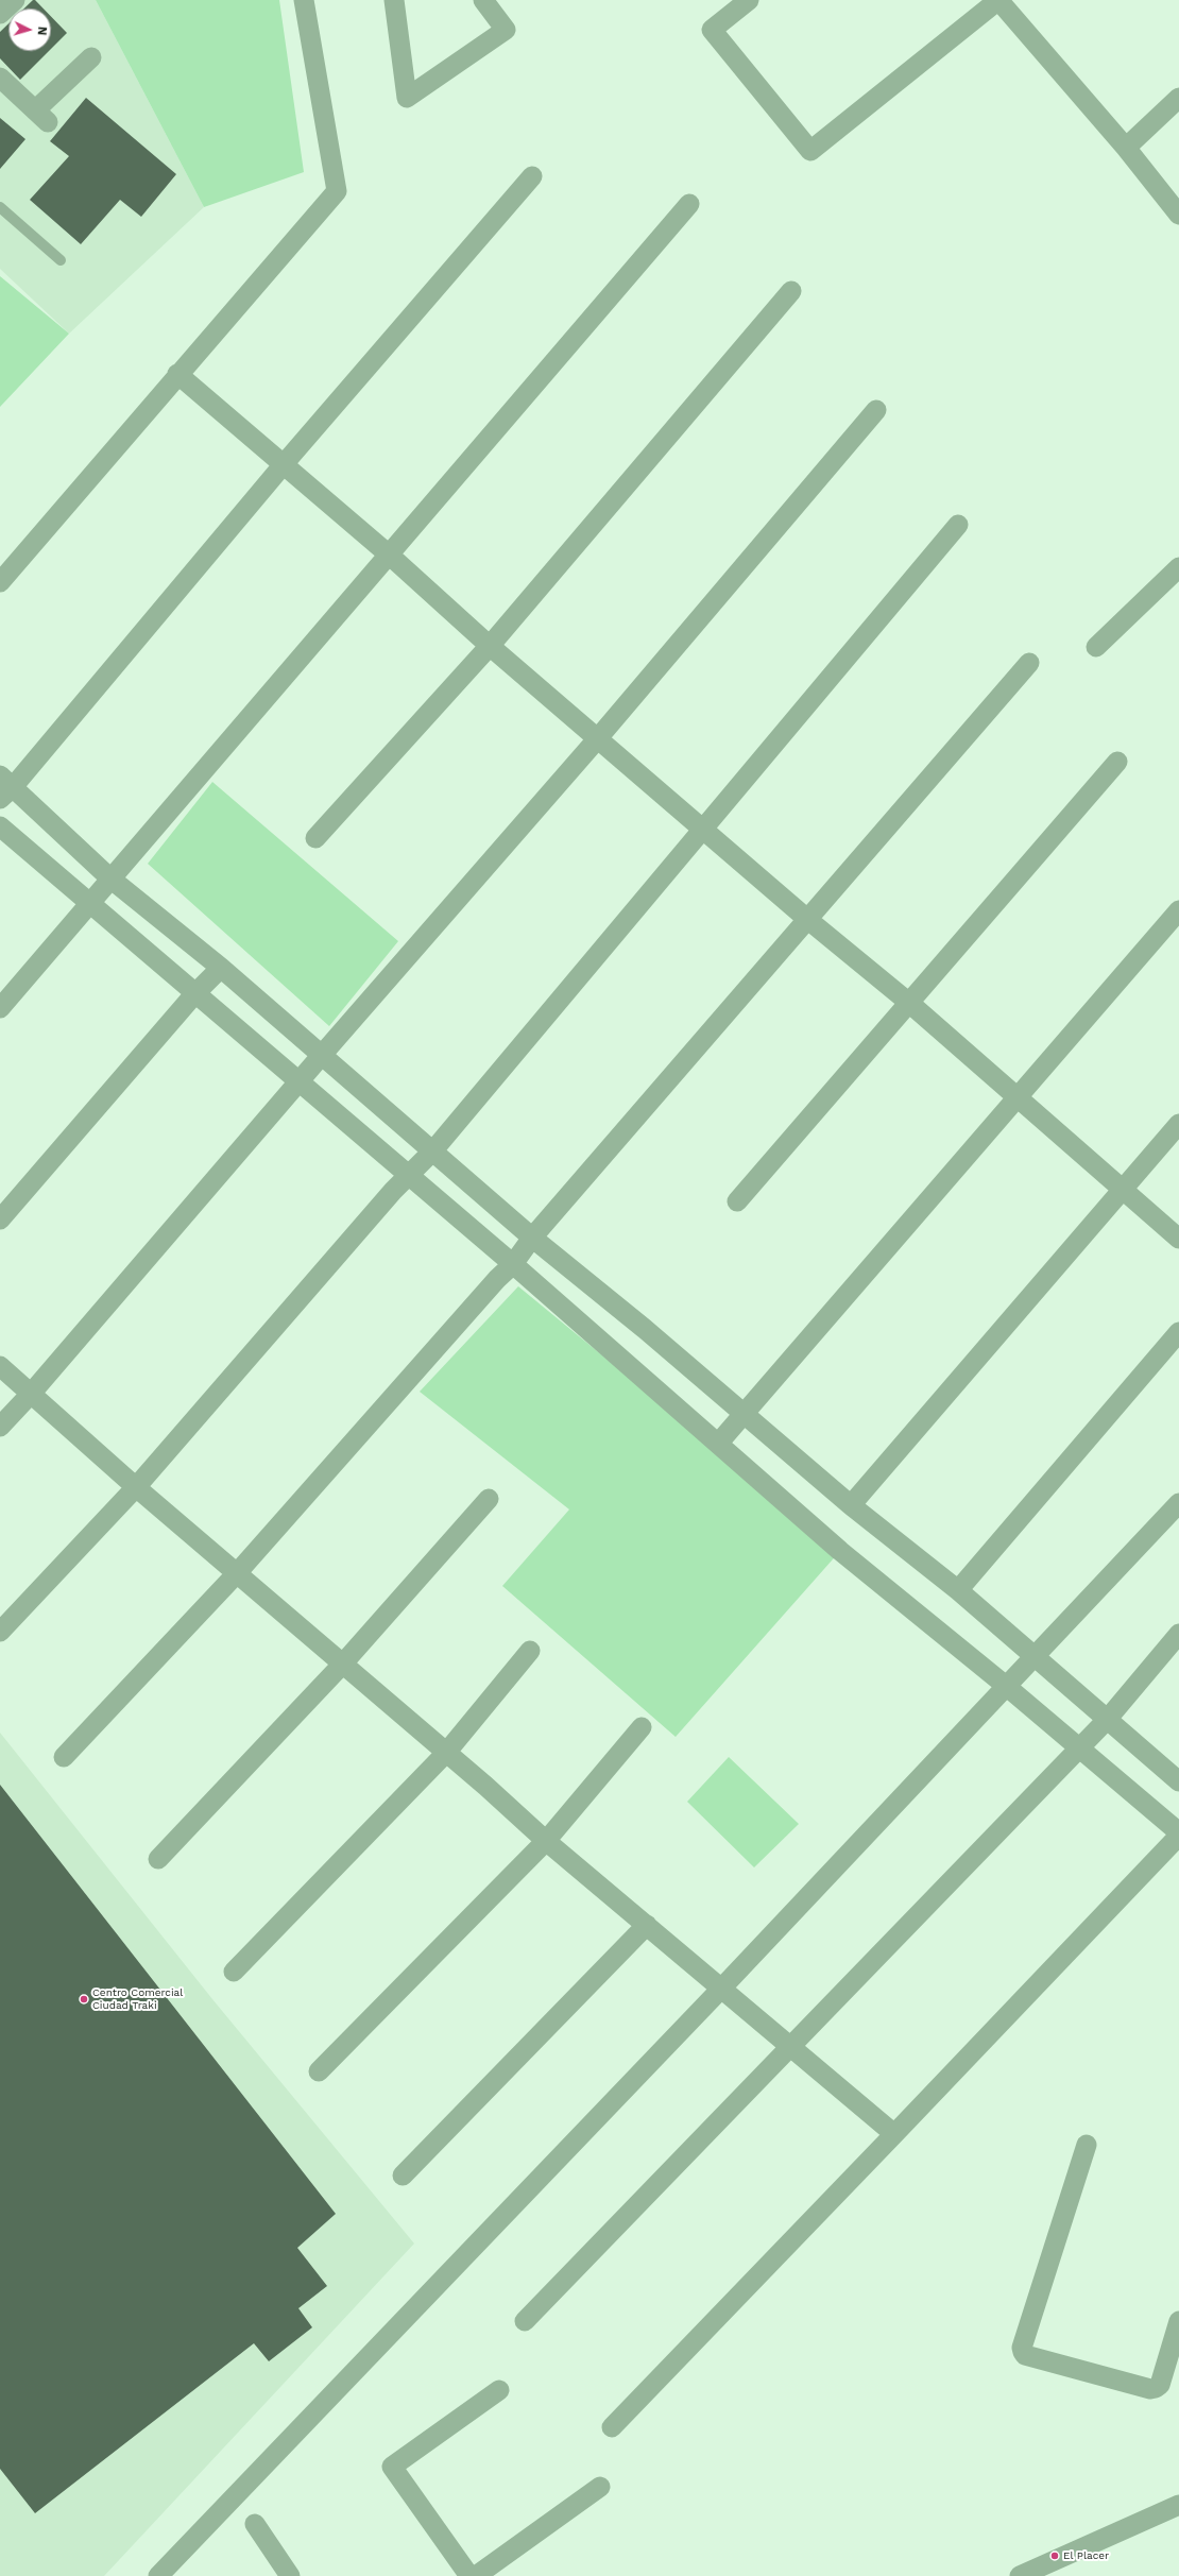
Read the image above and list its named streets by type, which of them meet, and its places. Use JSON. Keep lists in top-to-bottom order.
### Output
{
  "places": ["Centro Comercial Ciudad Traki", "El Placer"],
  "north": "right"
}
